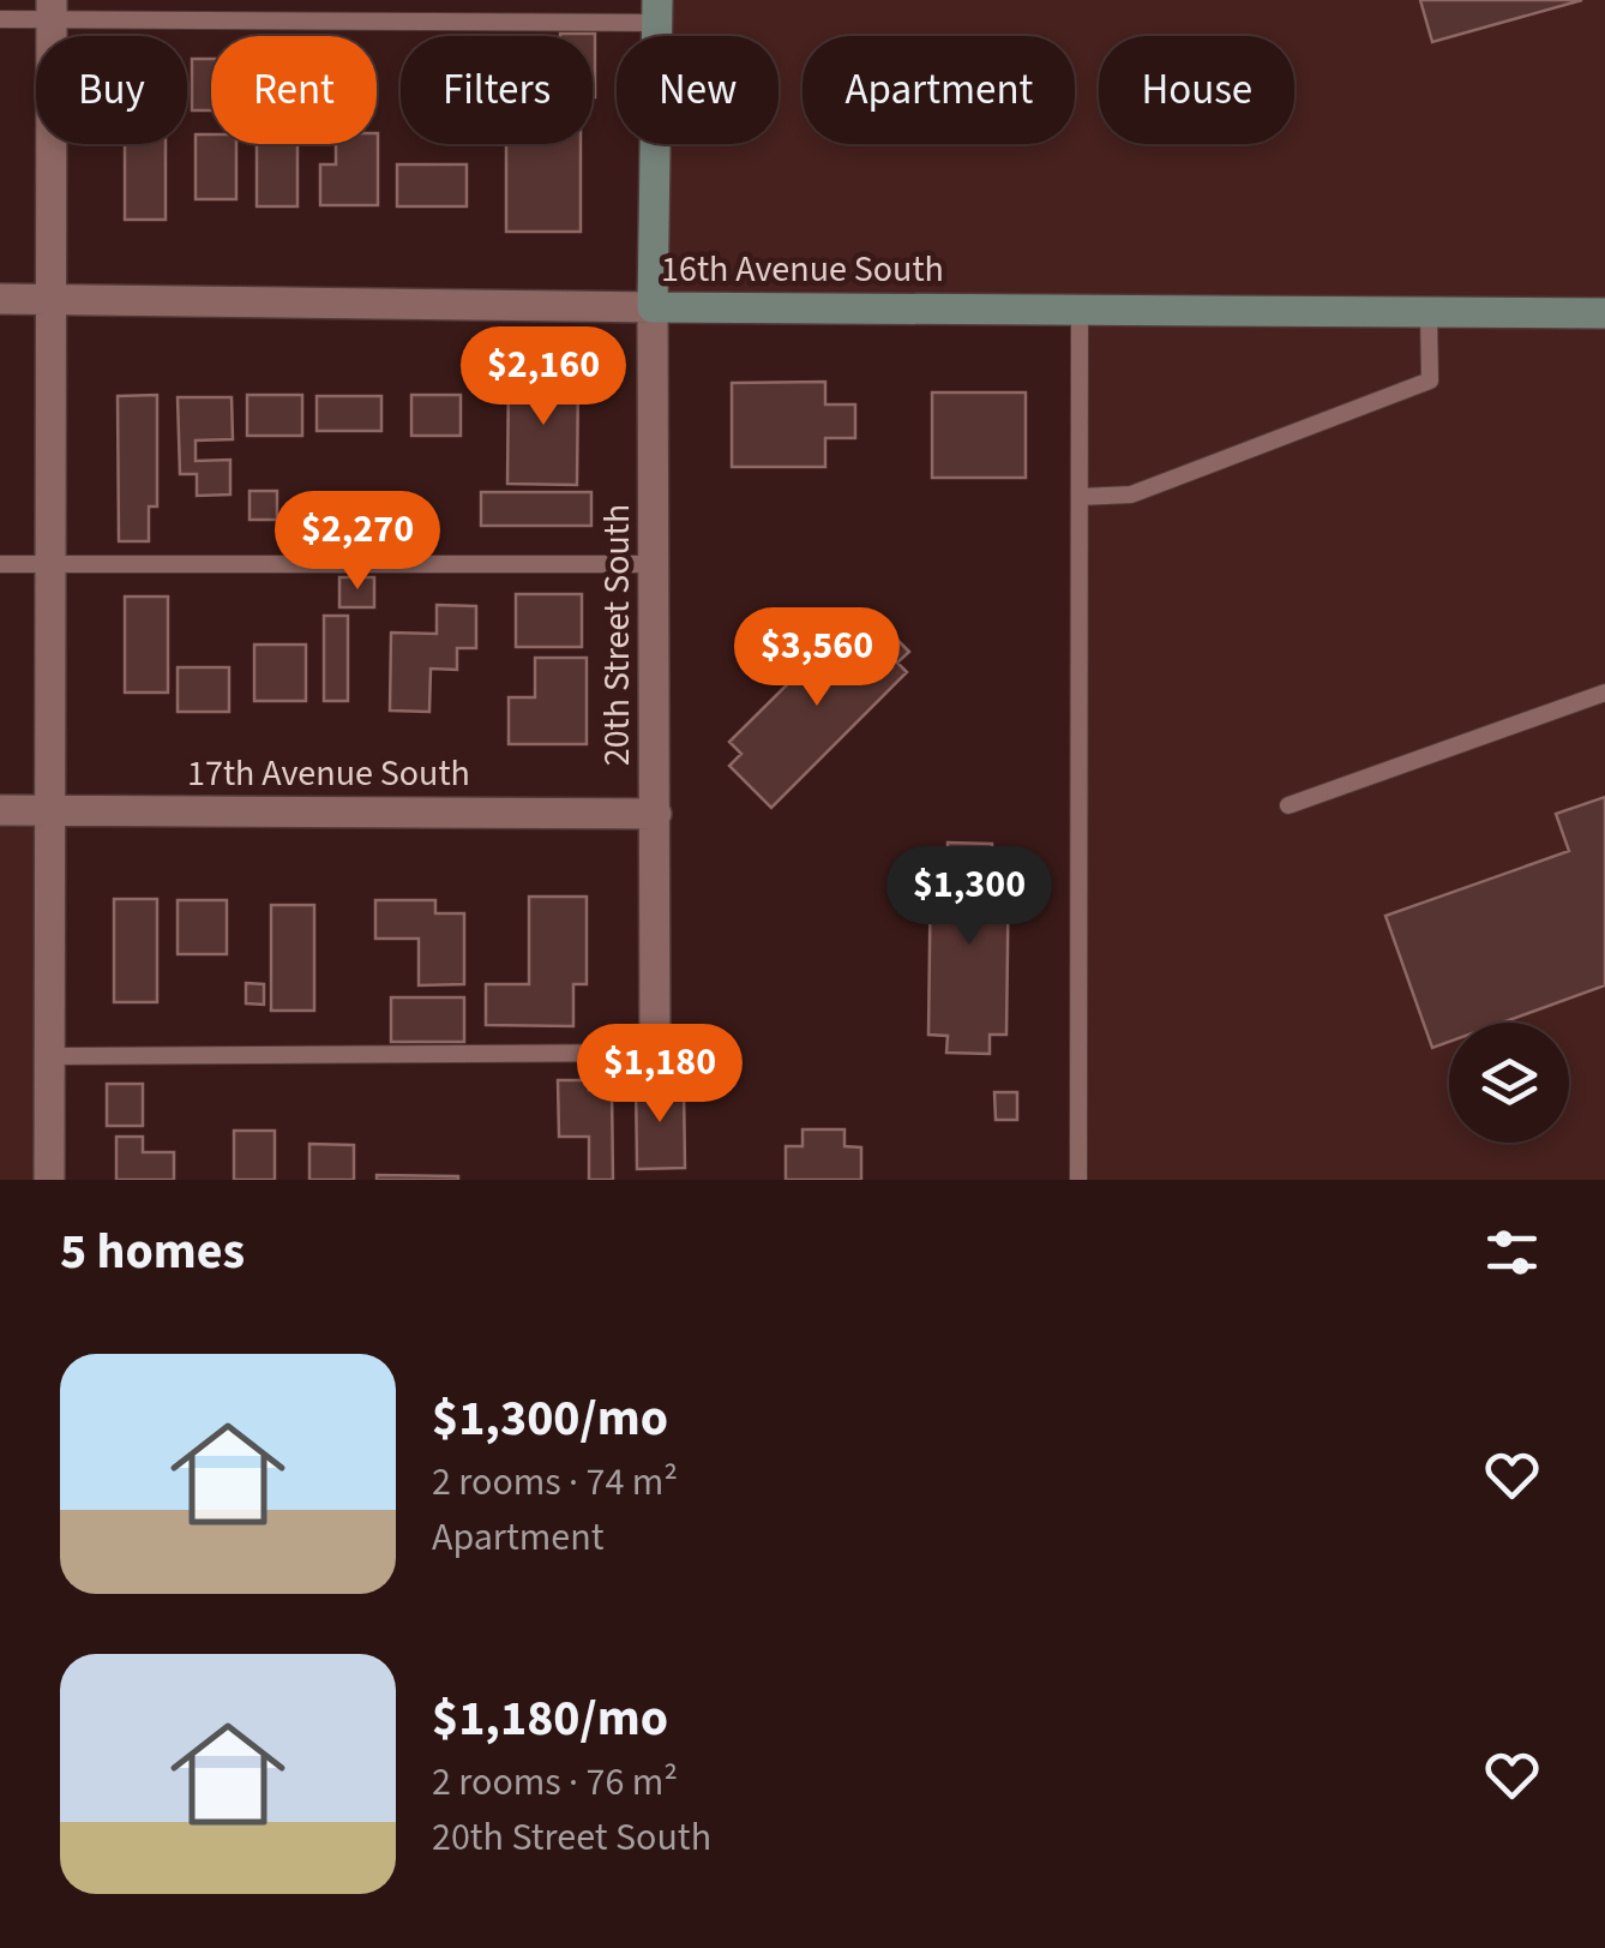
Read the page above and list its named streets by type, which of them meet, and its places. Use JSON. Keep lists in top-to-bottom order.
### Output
{
  "streets": {
    "street": ["16th Avenue South", "20th Street South", "17th Avenue South"]
  },
  "crossings": [
    ["16th Avenue South", "20th Street South"],
    ["20th Street South", "17th Avenue South"]
  ],
  "page": {
    "chip": [
      "Buy",
      "Rent",
      "Filters",
      "New",
      "Apartment",
      "House"
    ],
    "price": [
      "$2,160",
      "$2,270",
      "$3,560",
      "$1,300",
      "$1,180"
    ],
    "heading": "5 homes",
    "list": [
      {
        "name": "$1,300/mo",
        "note": "2 rooms · 74 m² · Apartment"
      },
      {
        "name": "$1,180/mo",
        "note": "2 rooms · 76 m² · 20th Street South"
      }
    ]
  }
}
